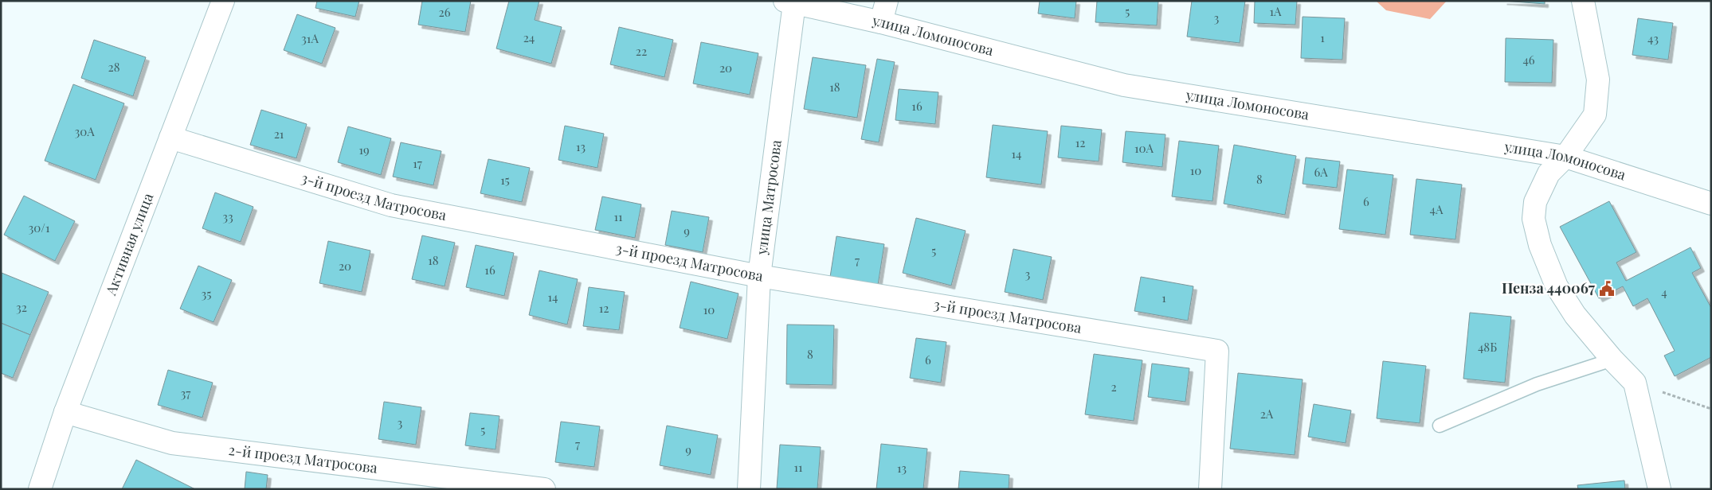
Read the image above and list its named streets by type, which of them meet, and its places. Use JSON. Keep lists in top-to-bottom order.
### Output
{
  "streets": {
    "street": [
      "улица Ломоносова",
      "3-й проезд Матросова",
      "улица Матросова",
      "Активная улица",
      "2-й проезд Матросова"
    ]
  },
  "crossings": [
    ["улица Ломоносова", "улица Матросова"],
    ["3-й проезд Матросова", "улица Матросова"],
    ["3-й проезд Матросова", "Активная улица"],
    ["Активная улица", "2-й проезд Матросова"]
  ],
  "places": {
    "public building": ["Пенза 440067"]
  },
  "house_numbers": [
    "5",
    "1А",
    "26",
    "3",
    "24",
    "1",
    "31А",
    "43",
    "22",
    "46",
    "28",
    "20",
    "18",
    "16",
    "30А",
    "21",
    "12",
    "13",
    "10А",
    "19",
    "14",
    "17",
    "10",
    "6А",
    "8",
    "15",
    "6",
    "4А",
    "33",
    "11",
    "30/1",
    "9",
    "5",
    "18",
    "7",
    "20",
    "16",
    "3",
    "4",
    "35",
    "14",
    "1",
    "32",
    "12",
    "10",
    "48Б",
    "8",
    "6",
    "2",
    "37",
    "2А",
    "3",
    "5",
    "7",
    "9",
    "11",
    "13"
  ]
}
